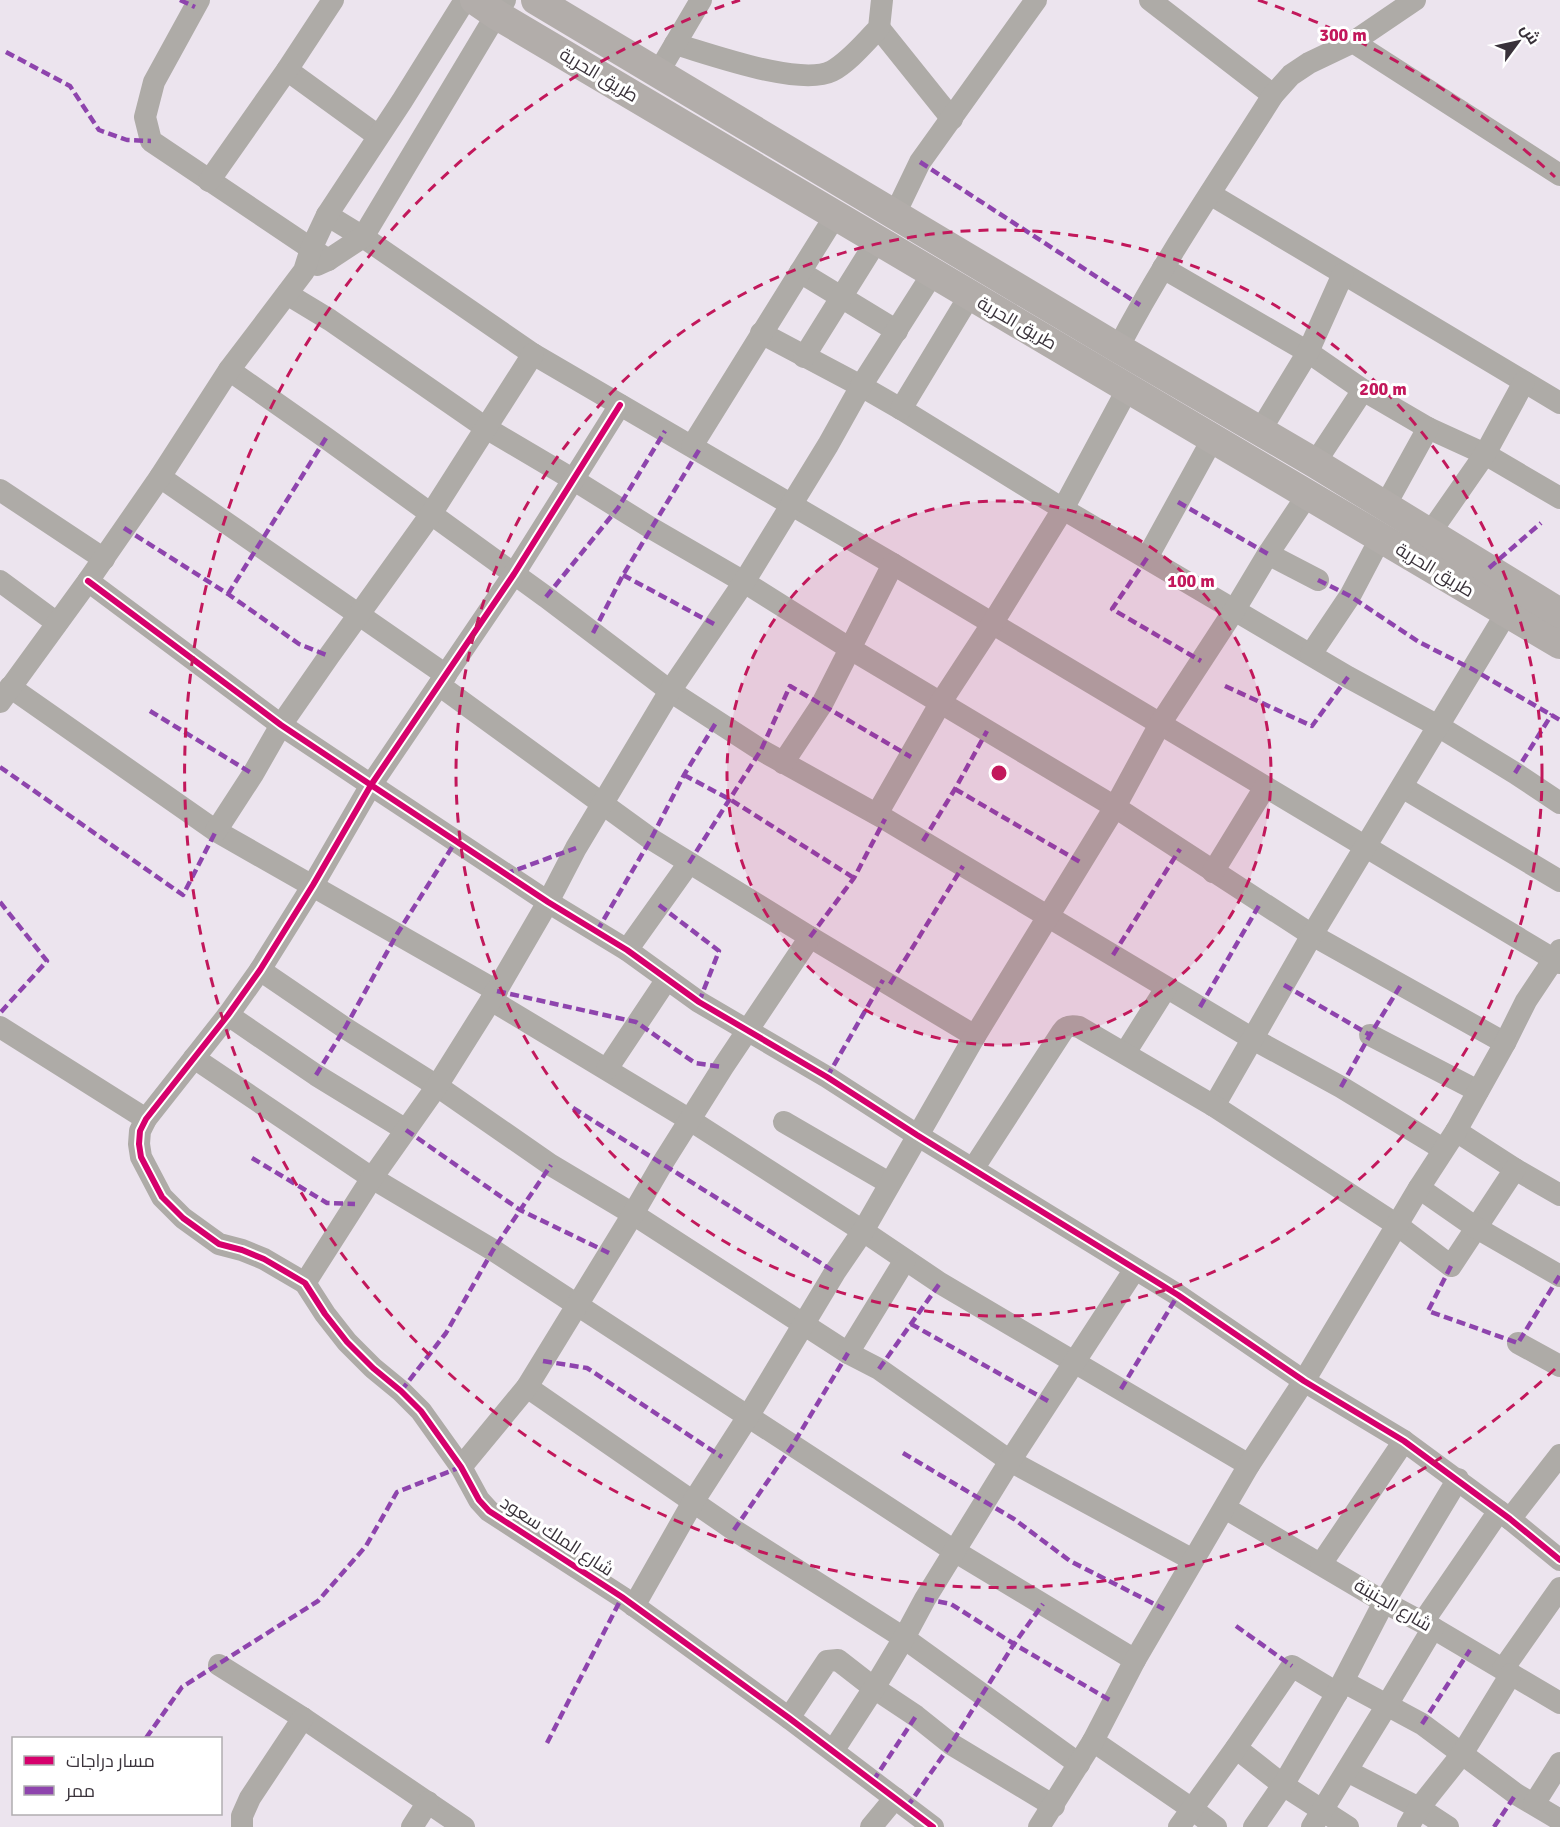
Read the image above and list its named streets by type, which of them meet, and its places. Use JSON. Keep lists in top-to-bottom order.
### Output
{
  "streets": {
    "main road": ["طريق الحرية"],
    "street": ["شارع الملك سعود", "شارع الجنينة"]
  },
  "legend": ["مسار دراجات", "ممر"],
  "north": "top right",
  "rings": ["300 m", "200 m", "100 m"]
}
